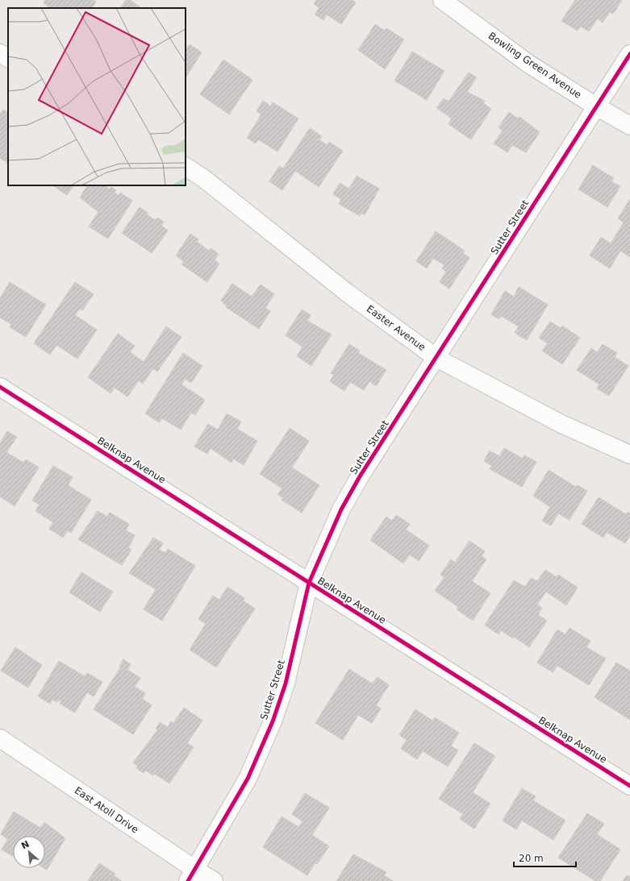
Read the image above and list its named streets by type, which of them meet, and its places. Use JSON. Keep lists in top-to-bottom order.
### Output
{
  "streets": {
    "street": [
      "Bowling Green Avenue",
      "Sutter Street",
      "Easter Avenue",
      "Belknap Avenue",
      "East Atoll Drive"
    ]
  },
  "crossings": [
    ["Bowling Green Avenue", "Sutter Street"],
    ["Sutter Street", "Easter Avenue"],
    ["Sutter Street", "Belknap Avenue"],
    ["Sutter Street", "East Atoll Drive"]
  ],
  "scale_bar": "20 m",
  "north": "top left"
}
